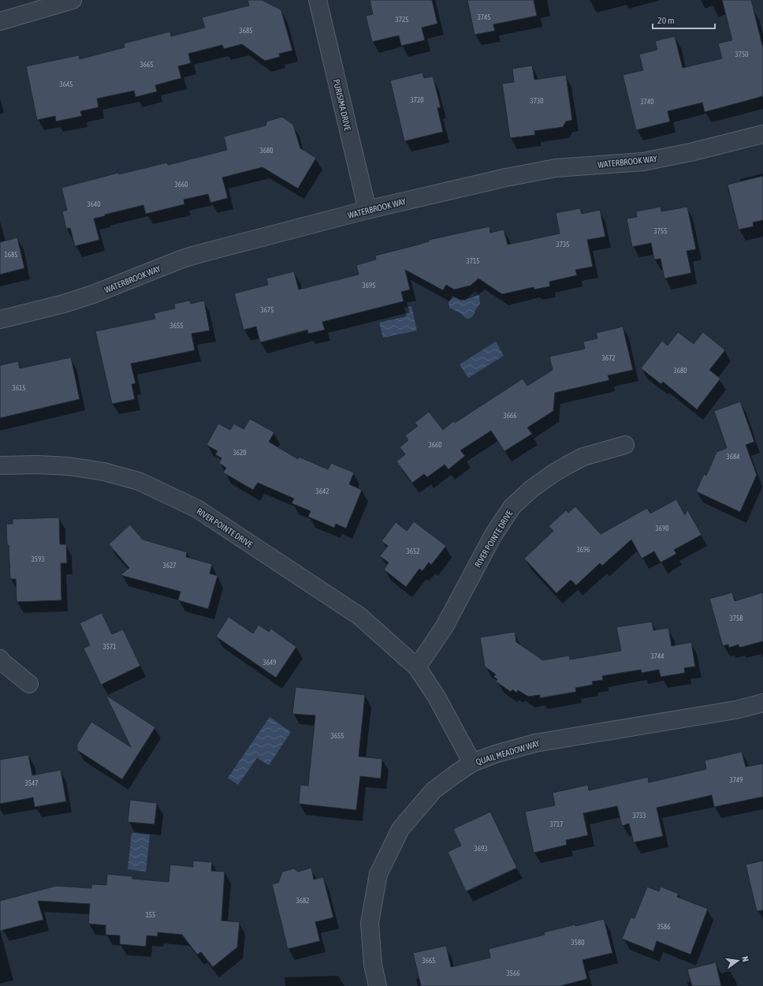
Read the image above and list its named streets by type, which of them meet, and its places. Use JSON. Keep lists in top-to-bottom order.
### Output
{
  "streets": {
    "street": [
      "PURISIMA DRIVE",
      "WATERBROOK WAY",
      "RIVER POINTE DRIVE",
      "QUAIL MEADOW WAY"
    ]
  },
  "crossings": [
    ["PURISIMA DRIVE", "WATERBROOK WAY"],
    ["RIVER POINTE DRIVE", "QUAIL MEADOW WAY"]
  ],
  "house_numbers": [
    "3745",
    "3725",
    "3685",
    "3750",
    "3665",
    "3645",
    "3720",
    "3730",
    "3740",
    "3680",
    "3660",
    "3640",
    "3755",
    "3735",
    "1685",
    "3715",
    "3695",
    "3675",
    "3655",
    "3672",
    "3680",
    "3615",
    "3666",
    "3660",
    "3620",
    "3684",
    "3642",
    "3690",
    "3696",
    "3652",
    "3593",
    "3627",
    "3758",
    "3571",
    "3744",
    "3649",
    "3655",
    "3749",
    "3547",
    "3733",
    "3717",
    "3693",
    "3682",
    "155",
    "3586",
    "3580",
    "3665",
    "3566"
  ],
  "scale_bar": "20 m",
  "north": "right"
}
